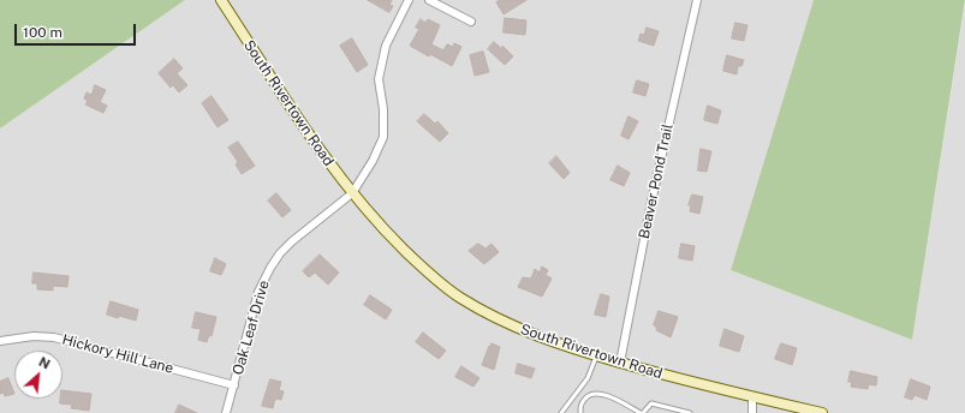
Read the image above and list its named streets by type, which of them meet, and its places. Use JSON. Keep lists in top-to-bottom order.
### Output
{
  "streets": {
    "main road": ["South Rivertown Road"],
    "street": ["Beaver Pond Trail", "Oak Leaf Drive", "Hickory Hill Lane"]
  },
  "crossings": [
    ["South Rivertown Road", "Beaver Pond Trail"],
    ["South Rivertown Road", "Oak Leaf Drive"],
    ["Oak Leaf Drive", "Hickory Hill Lane"]
  ],
  "scale_bar": "100 m",
  "north": "top right"
}
